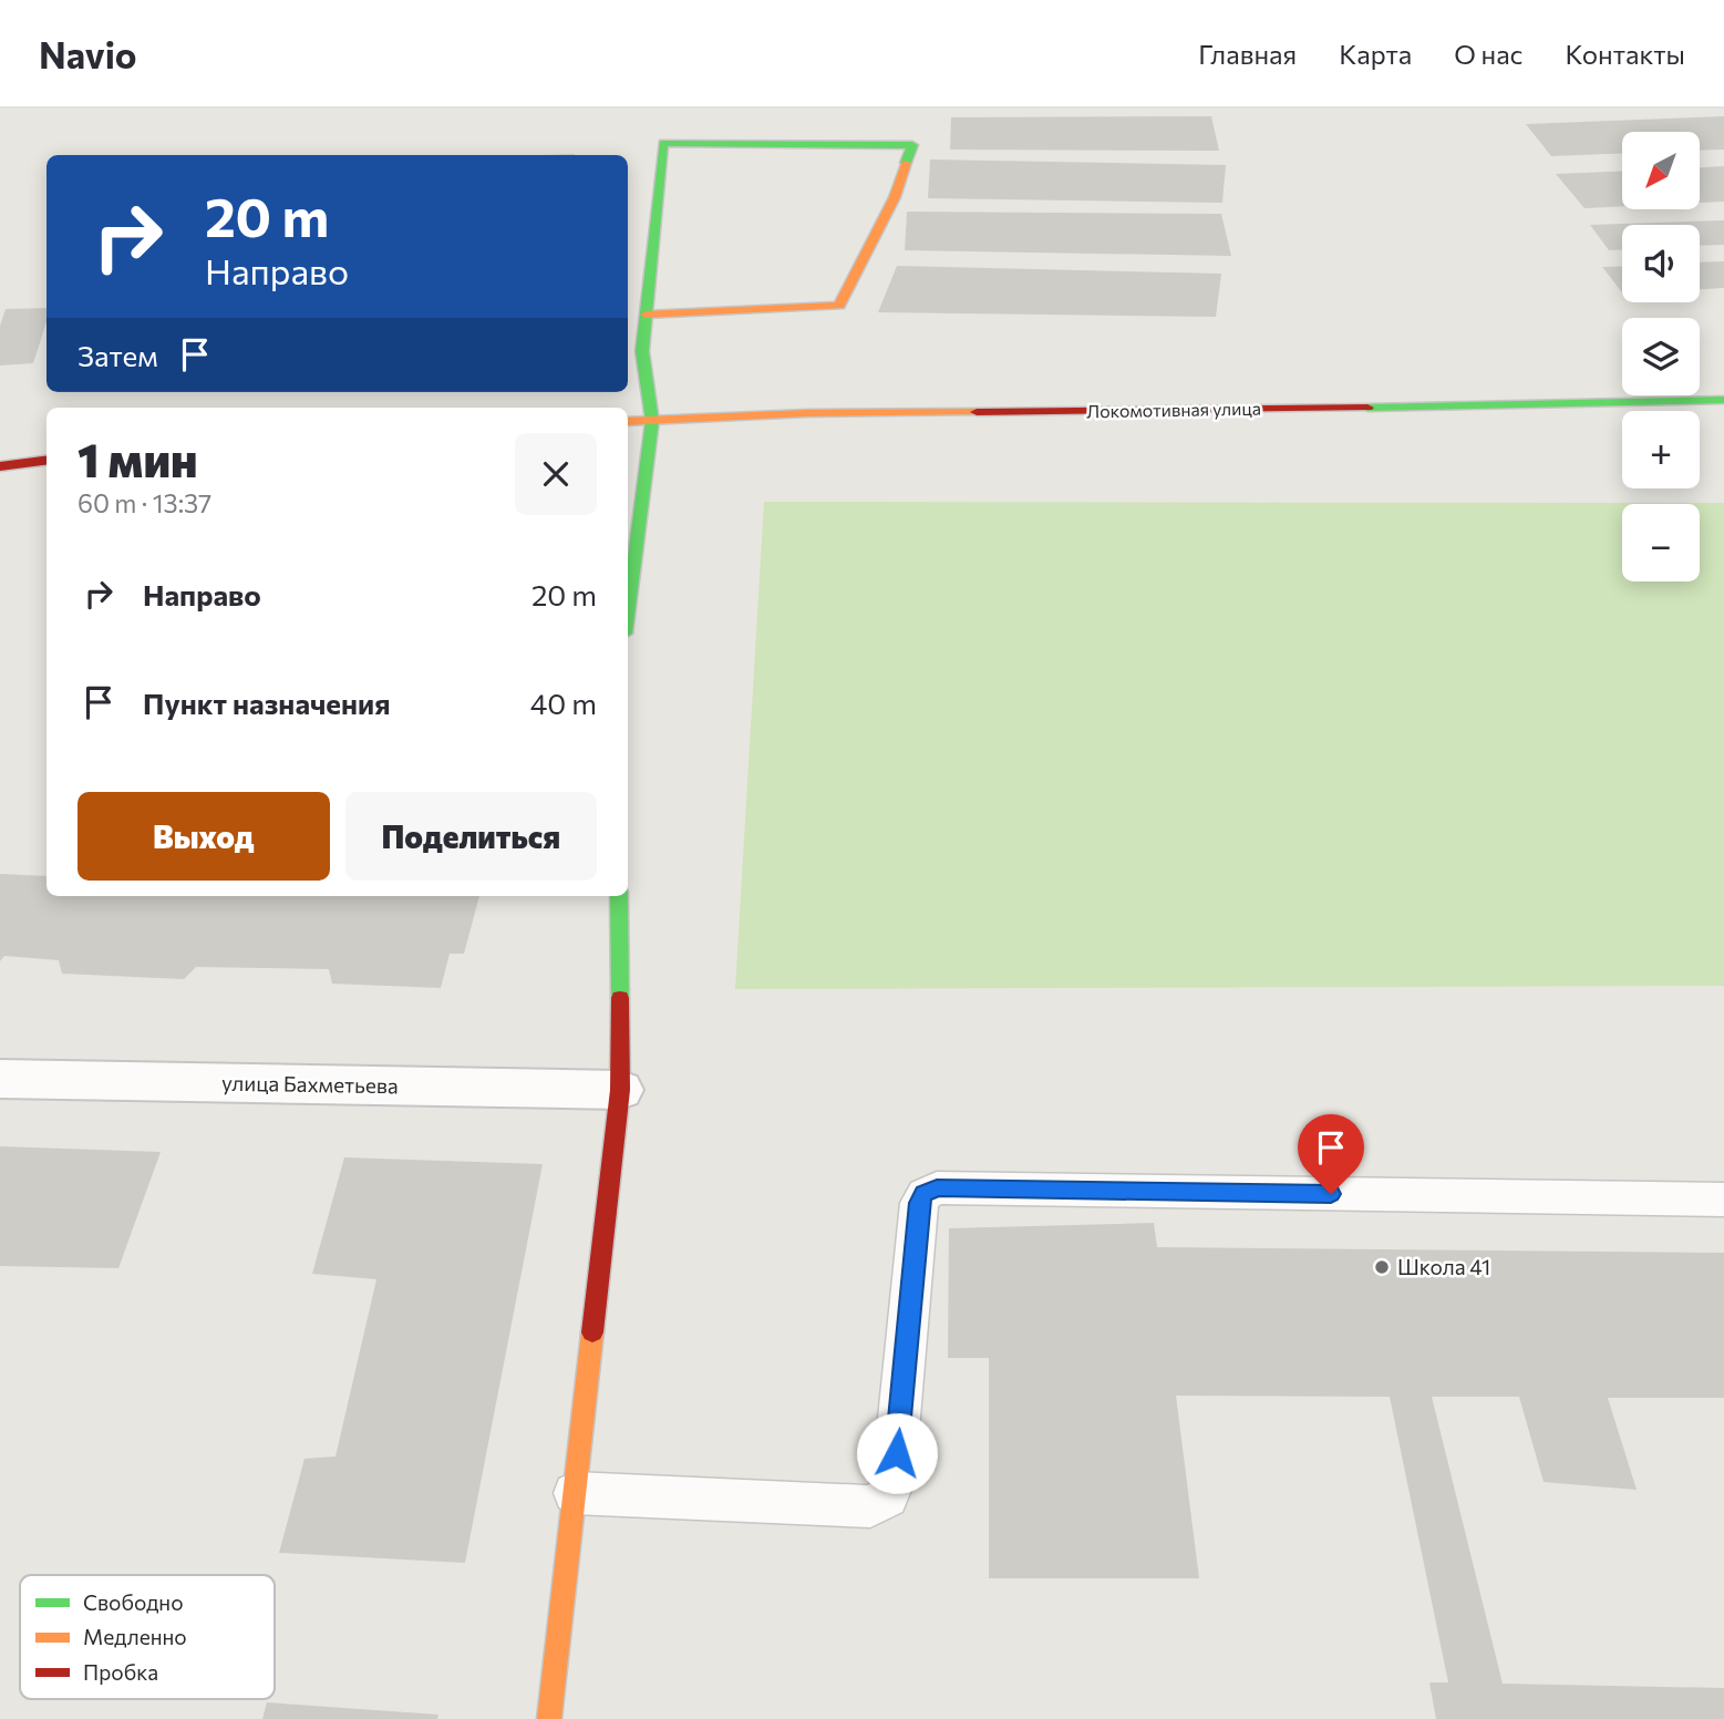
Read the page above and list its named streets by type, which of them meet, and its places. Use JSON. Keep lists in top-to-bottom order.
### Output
{
  "streets": {
    "street": ["Локомотивная улица", "улица Бахметьева"]
  },
  "places": ["Школа 41"],
  "legend": ["Свободно", "Медленно", "Пробка"],
  "north": "bottom left",
  "page": {
    "header": "Navio",
    "nav": [
      "Главная",
      "Карта",
      "О нас",
      "Контакты"
    ],
    "map_buttons": ["+", "−"],
    "turn": ["20 m", "Направо"],
    "then": "Затем",
    "heading": ["1 мин", "60 m · 13:37"],
    "list": [
      {
        "name": "Направо",
        "value": "20 m"
      },
      {
        "name": "Пункт назначения",
        "value": "40 m"
      }
    ],
    "buttons": ["Выход", "Поделиться"]
  }
}
